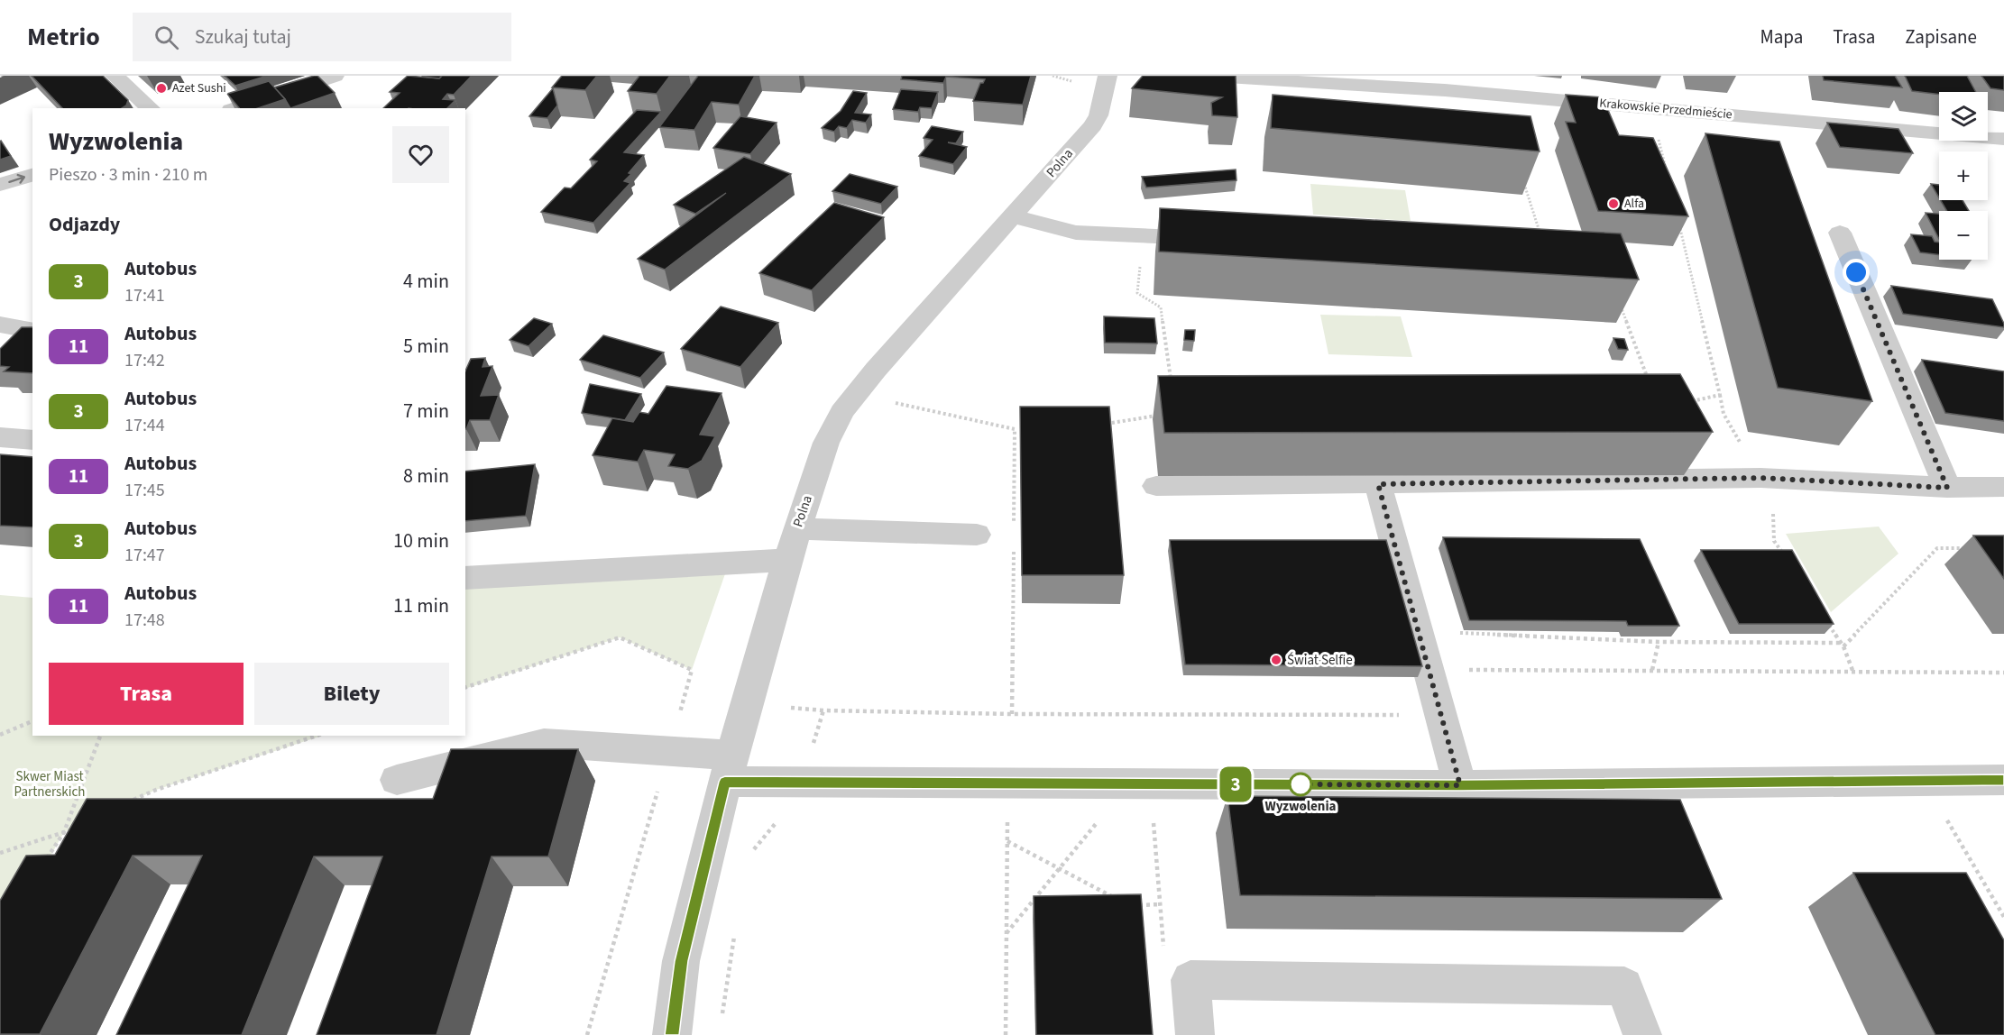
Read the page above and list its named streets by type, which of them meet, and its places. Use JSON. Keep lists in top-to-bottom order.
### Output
{
  "streets": {
    "street": ["Krakowskie Przedmieście", "Polna"]
  },
  "parks": ["Skwer Miast Partnerskich"],
  "places": [
    "Azet Sushi",
    "Alfa",
    "Świat Selfie",
    "Wyzwolenia"
  ],
  "lines": ["bus line 3"],
  "page": {
    "header": "Metrio",
    "search": "Szukaj tutaj",
    "nav": ["Mapa", "Trasa", "Zapisane"],
    "on_map": "3",
    "map_buttons": ["+", "−"],
    "heading": [
      ["Wyzwolenia", "Pieszo · 3 min · 210 m"],
      "Odjazdy"
    ],
    "list": [
      {
        "mark": "3",
        "name": "Autobus",
        "note": "17:41",
        "value": "4 min"
      },
      {
        "mark": "11",
        "name": "Autobus",
        "note": "17:42",
        "value": "5 min"
      },
      {
        "mark": "3",
        "name": "Autobus",
        "note": "17:44",
        "value": "7 min"
      },
      {
        "mark": "11",
        "name": "Autobus",
        "note": "17:45",
        "value": "8 min"
      },
      {
        "mark": "3",
        "name": "Autobus",
        "note": "17:47",
        "value": "10 min"
      },
      {
        "mark": "11",
        "name": "Autobus",
        "note": "17:48",
        "value": "11 min"
      }
    ],
    "buttons": ["Trasa", "Bilety"]
  }
}
